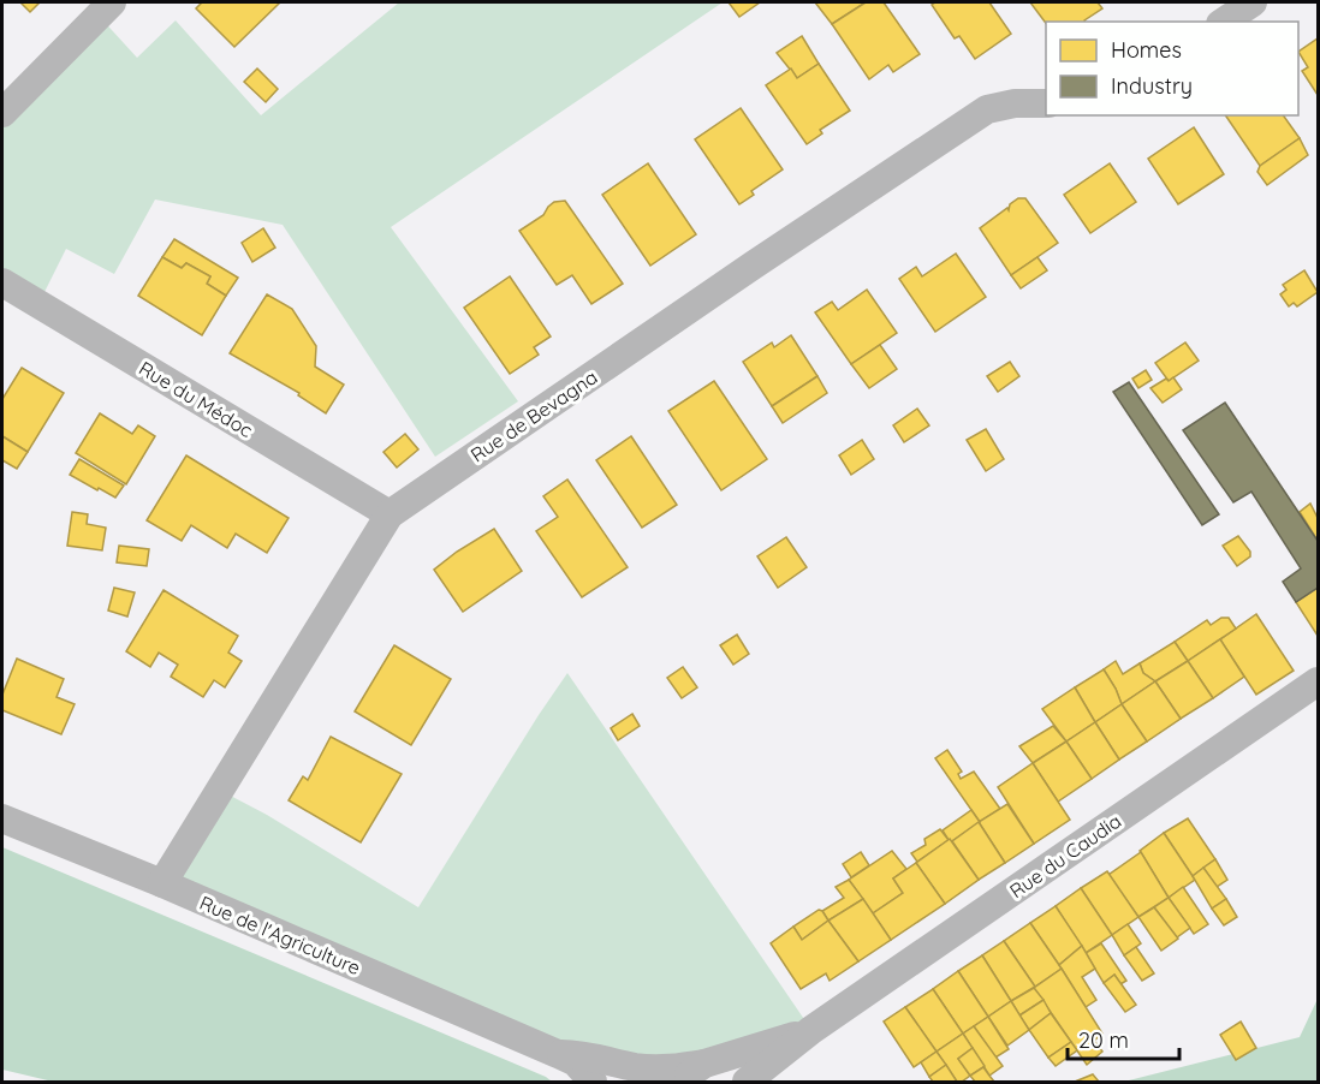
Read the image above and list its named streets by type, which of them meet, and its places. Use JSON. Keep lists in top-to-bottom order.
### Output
{
  "streets": {
    "street": [
      "Rue du Médoc",
      "Rue de Bevagna",
      "Rue du Caudia",
      "Rue de l'Agriculture"
    ]
  },
  "crossings": [
    ["Rue du Médoc", "Rue de Bevagna"],
    ["Rue de Bevagna", "Rue de l'Agriculture"],
    ["Rue du Caudia", "Rue de l'Agriculture"]
  ],
  "legend": ["Homes", "Industry"],
  "scale_bar": "20 m"
}
